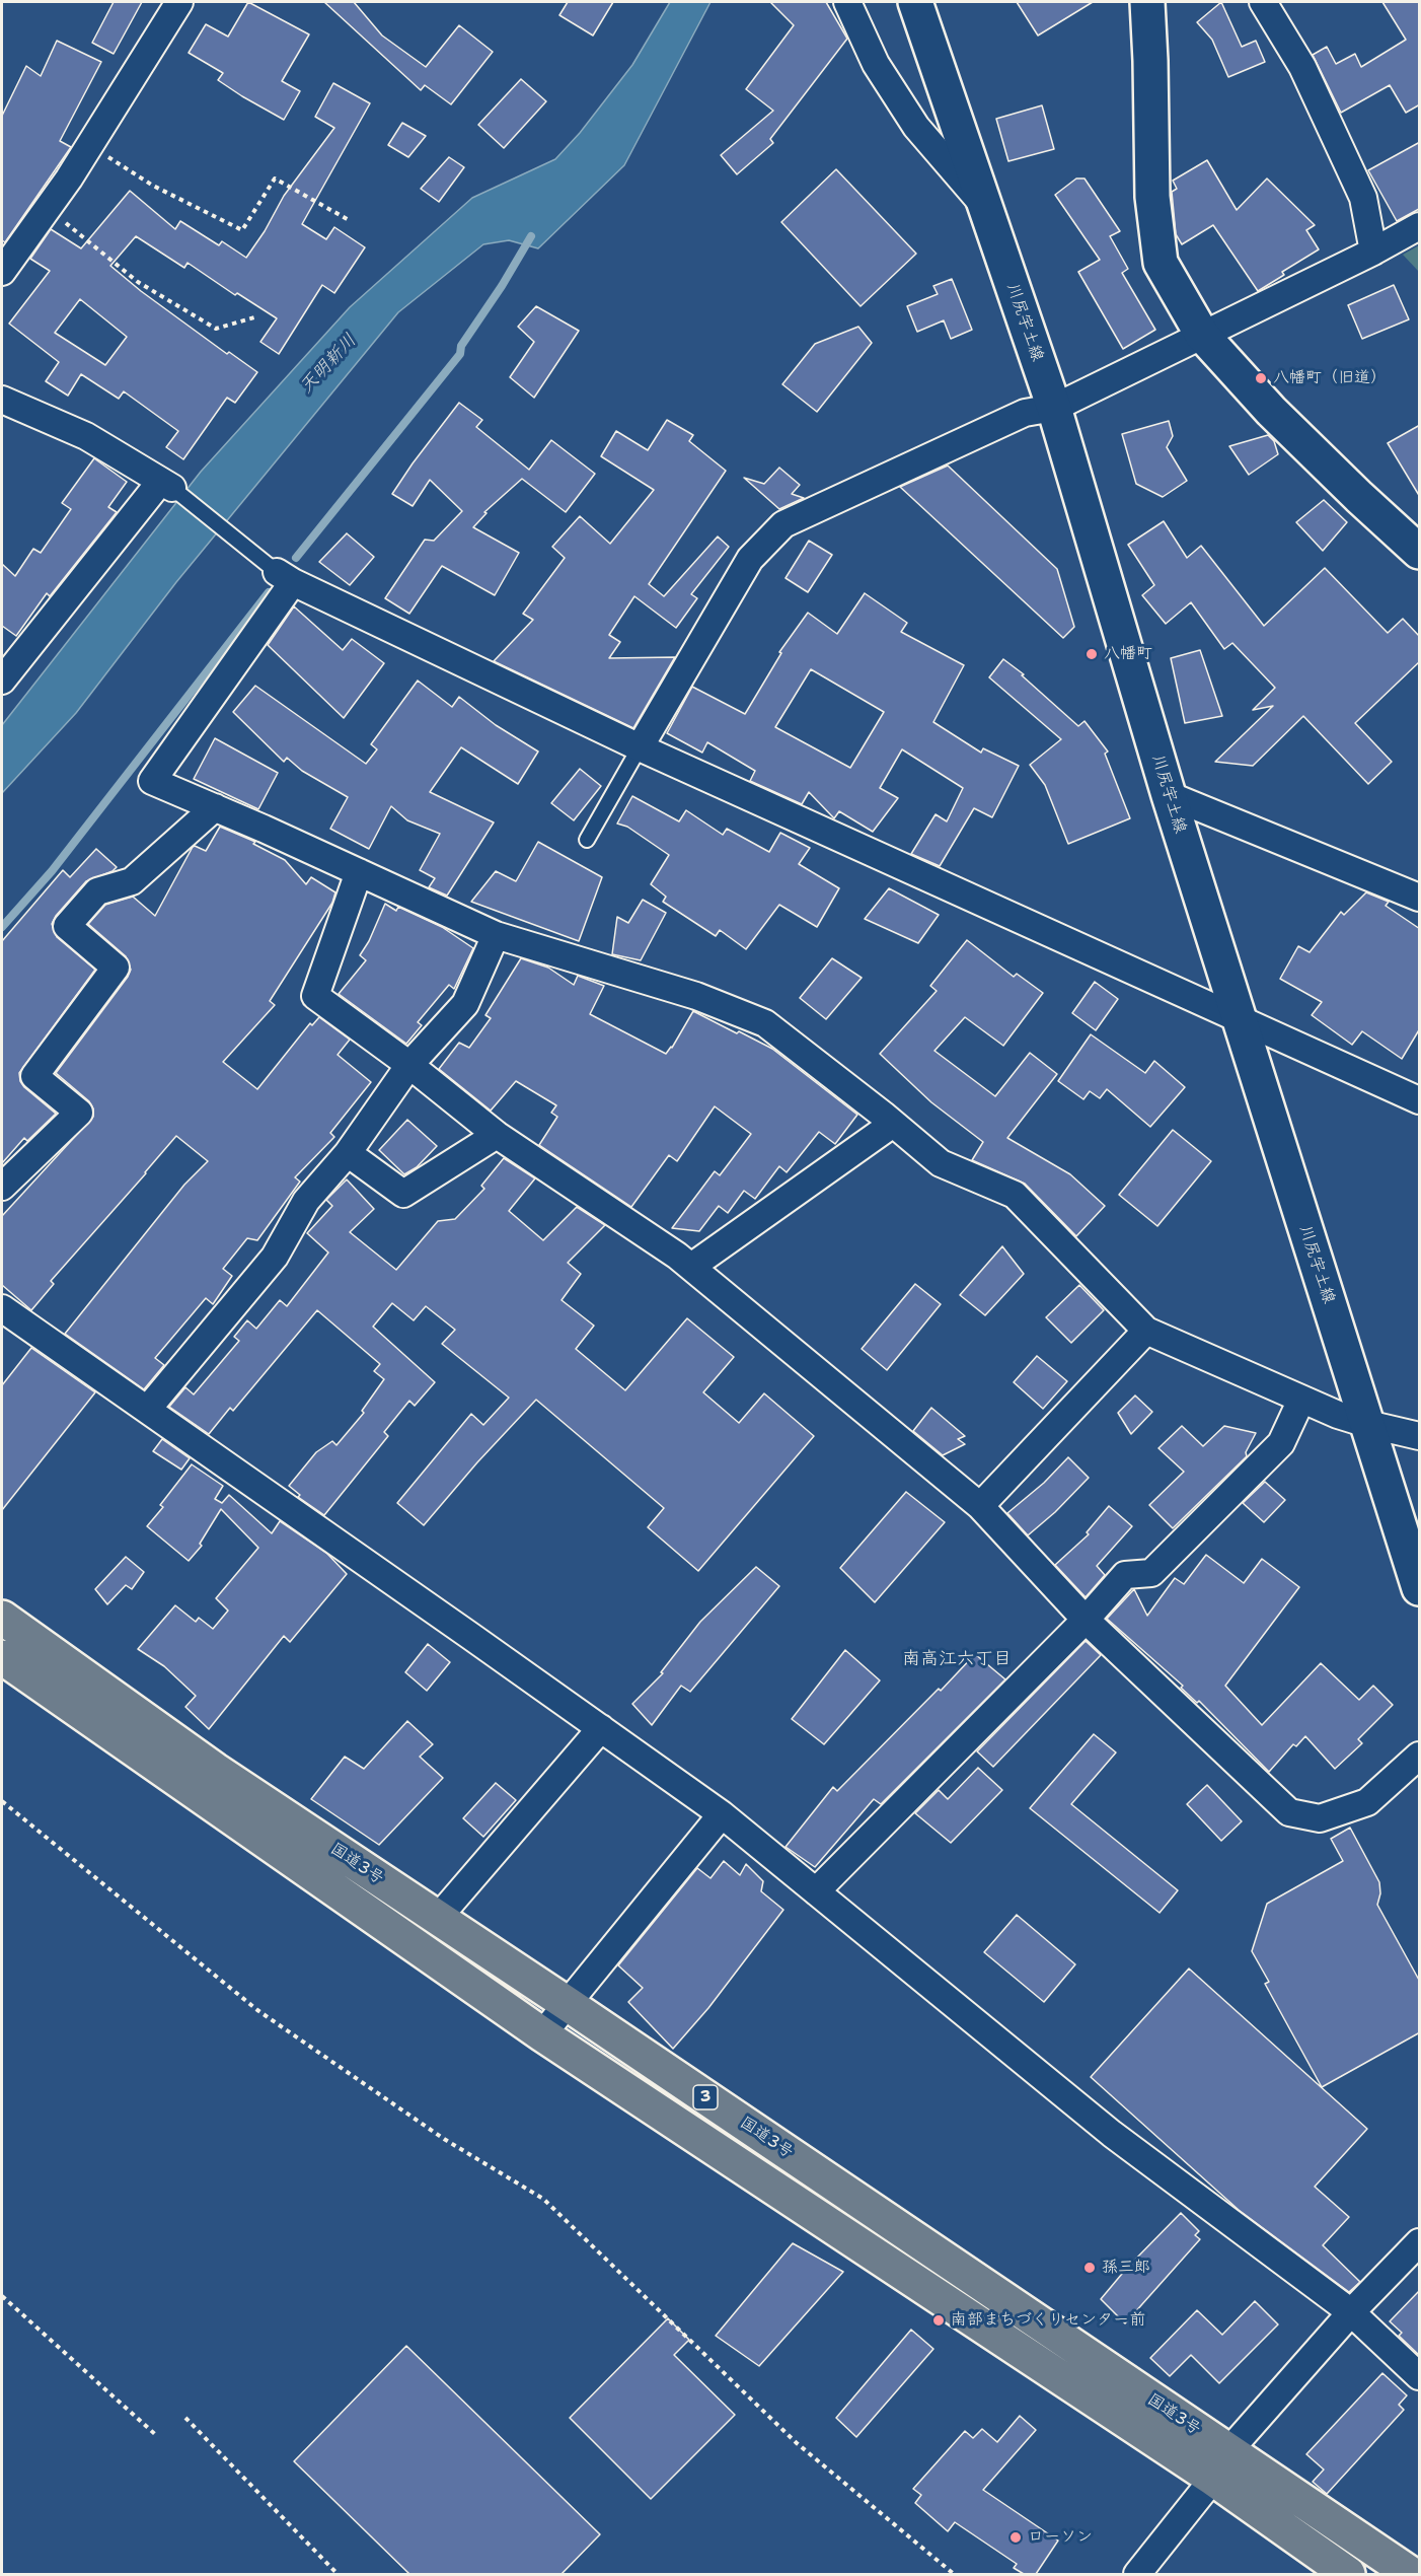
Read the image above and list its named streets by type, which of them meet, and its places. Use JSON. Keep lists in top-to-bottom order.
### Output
{
  "streets": {
    "highway": ["国道3号", "3"],
    "main road": ["川尻宇土線"]
  },
  "districts": ["南高江六丁目"],
  "water": ["天明新川"],
  "places": [
    "八幡町（旧道）",
    "八幡町",
    "孫三郎",
    "南部まちづくりセンター前",
    "ローソン"
  ]
}
